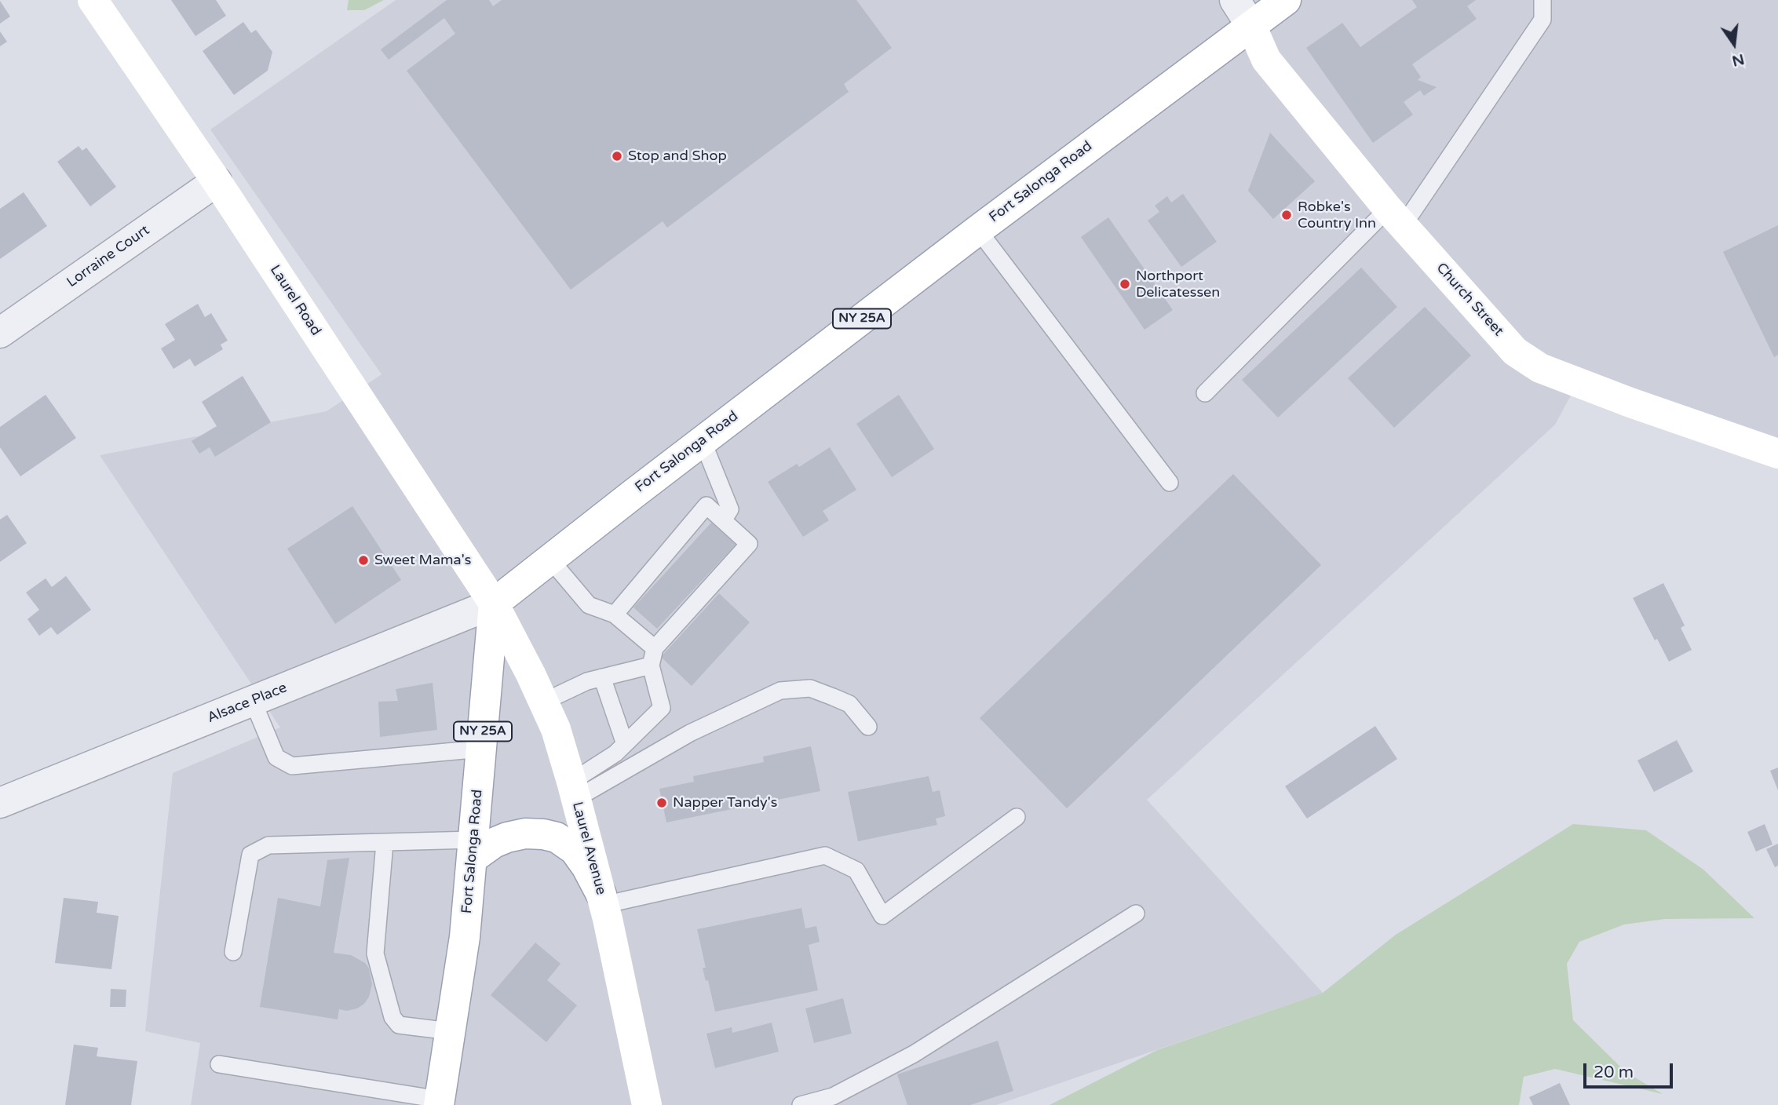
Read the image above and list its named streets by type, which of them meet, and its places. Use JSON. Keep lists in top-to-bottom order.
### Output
{
  "streets": {
    "main road": [
      "Fort Salonga Road",
      "Church Street",
      "Laurel Road",
      "NY 25A",
      "Laurel Avenue"
    ],
    "street": ["Lorraine Court", "Alsace Place"]
  },
  "crossings": [
    ["Fort Salonga Road", "Church Street"],
    ["Fort Salonga Road", "Laurel Road"],
    ["Fort Salonga Road", "Alsace Place"],
    ["Fort Salonga Road", "Laurel Avenue"],
    ["Lorraine Court", "Laurel Road"],
    ["Laurel Road", "Alsace Place"],
    ["Laurel Road", "Laurel Avenue"],
    ["Alsace Place", "Laurel Avenue"]
  ],
  "places": [
    "Stop and Shop",
    "Robke's Country Inn",
    "Northport Delicatessen",
    "Sweet Mama's",
    "Napper Tandy's"
  ],
  "scale_bar": "20 m",
  "north": "bottom"
}
